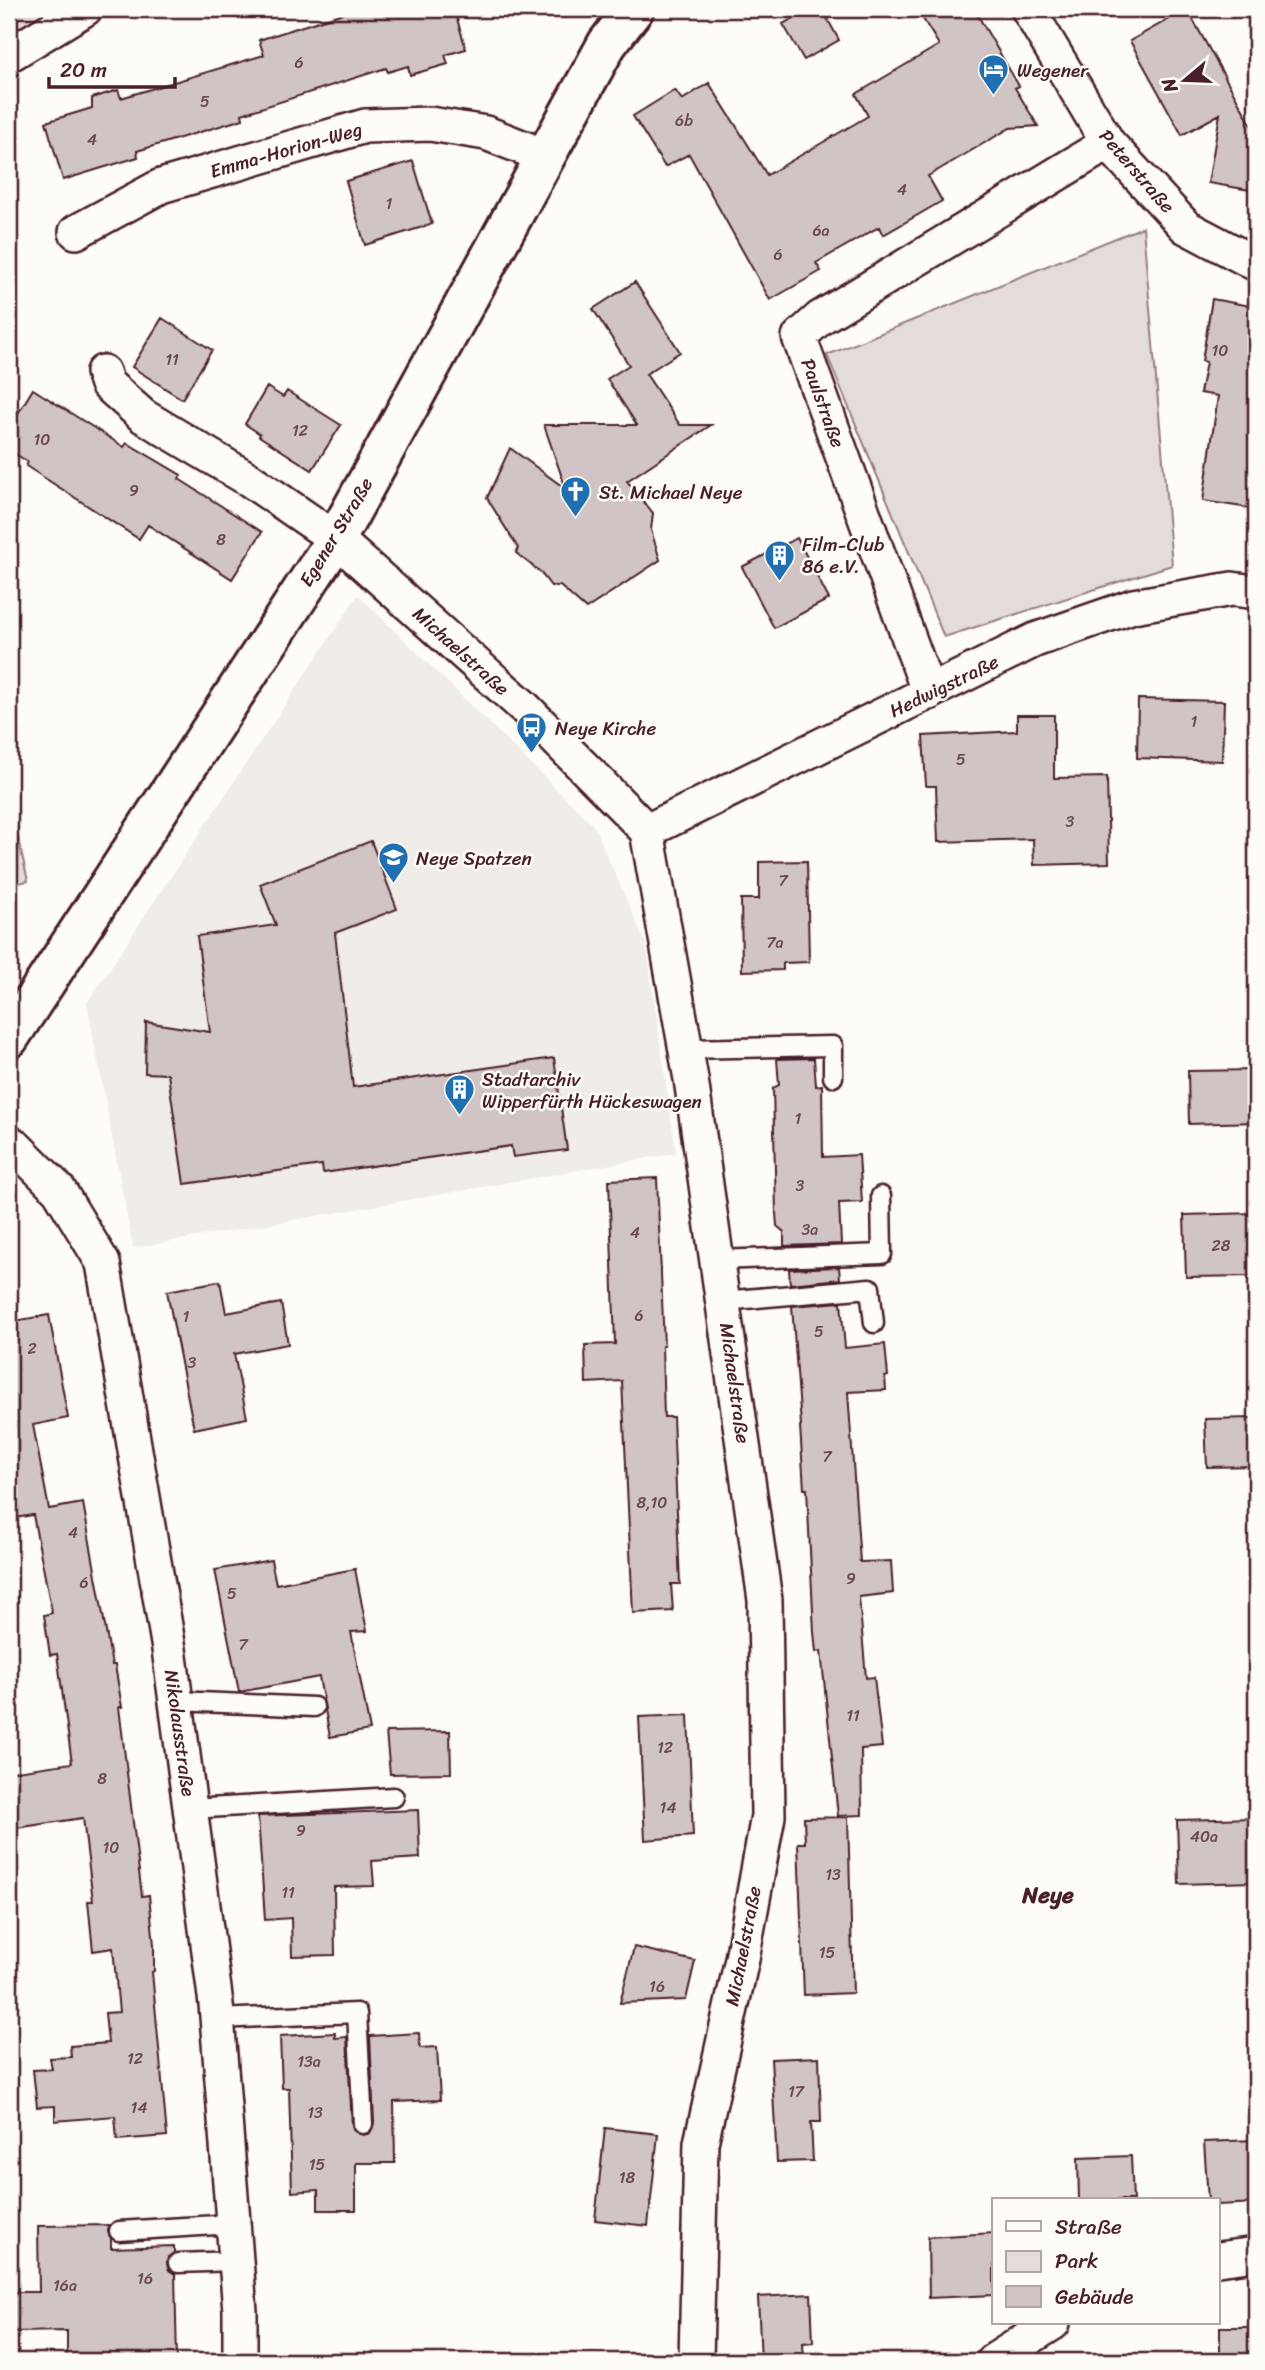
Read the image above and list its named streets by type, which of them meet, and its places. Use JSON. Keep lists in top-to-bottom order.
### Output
{
  "streets": {
    "street": [
      "Emma-Horion-Weg",
      "Peterstraße",
      "Paulstraße",
      "Egener Straße",
      "Michaelstraße",
      "Hedwigstraße",
      "Nikolausstraße"
    ]
  },
  "crossings": [
    ["Emma-Horion-Weg", "Egener Straße"],
    ["Peterstraße", "Paulstraße"],
    ["Paulstraße", "Hedwigstraße"],
    ["Egener Straße", "Michaelstraße"],
    ["Michaelstraße", "Hedwigstraße"]
  ],
  "districts": ["Neye"],
  "places": {
    "hotel": ["Wegener"],
    "church": ["St. Michael Neye"],
    "building": ["Film-Club 86 e.V.", "Stadtarchiv Wipperfürth Hückeswagen"],
    "bus stop": ["Neye Kirche"],
    "school or university": ["Neye Spatzen"]
  },
  "house_numbers": [
    "6",
    "5",
    "6b",
    "4",
    "4",
    "1",
    "6a",
    "6",
    "10",
    "11",
    "12",
    "10",
    "9",
    "8",
    "1",
    "5",
    "3",
    "7",
    "7a",
    "1",
    "3",
    "3a",
    "4",
    "28",
    "6",
    "1",
    "5",
    "2",
    "3",
    "7",
    "8,10",
    "4",
    "9",
    "6",
    "5",
    "7",
    "11",
    "12",
    "8",
    "14",
    "9",
    "40a",
    "10",
    "13",
    "11",
    "15",
    "16",
    "12",
    "13a",
    "17",
    "14",
    "13",
    "15",
    "18",
    "16",
    "16a"
  ],
  "legend": ["Straße", "Park", "Gebäude"],
  "scale_bar": "20 m",
  "north": "left"
}
